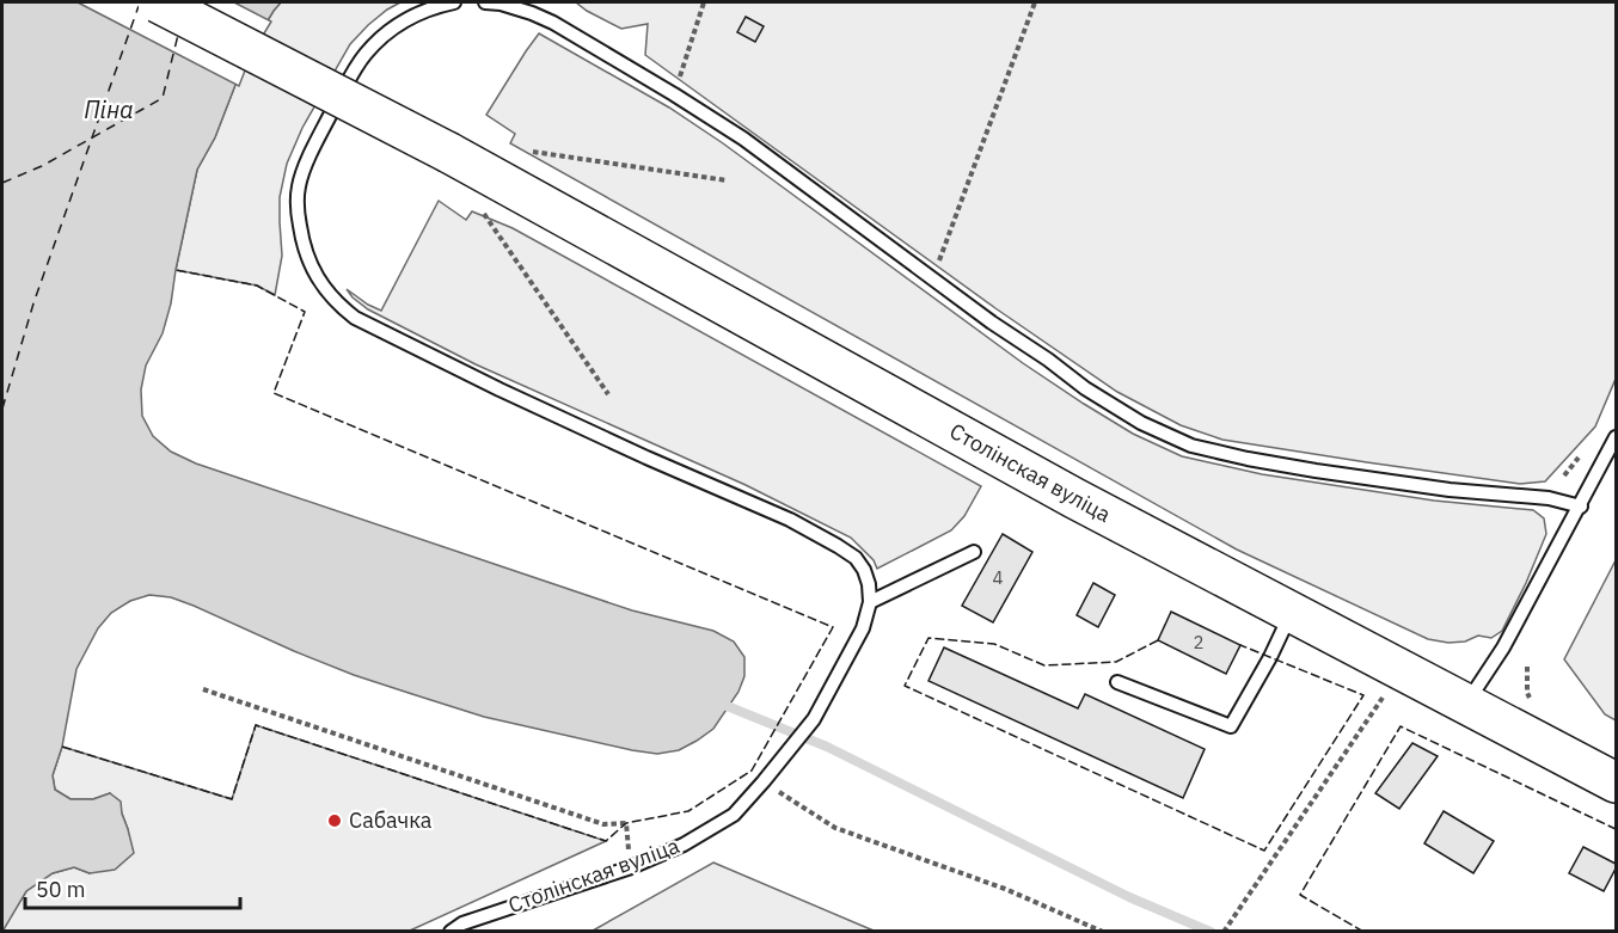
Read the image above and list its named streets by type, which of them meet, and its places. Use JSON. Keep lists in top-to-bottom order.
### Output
{
  "streets": {
    "main road": ["Столінская вуліца"]
  },
  "water": ["Піна"],
  "places": ["Сабачка"],
  "house_numbers": ["4", "2"],
  "scale_bar": "50 m"
}
